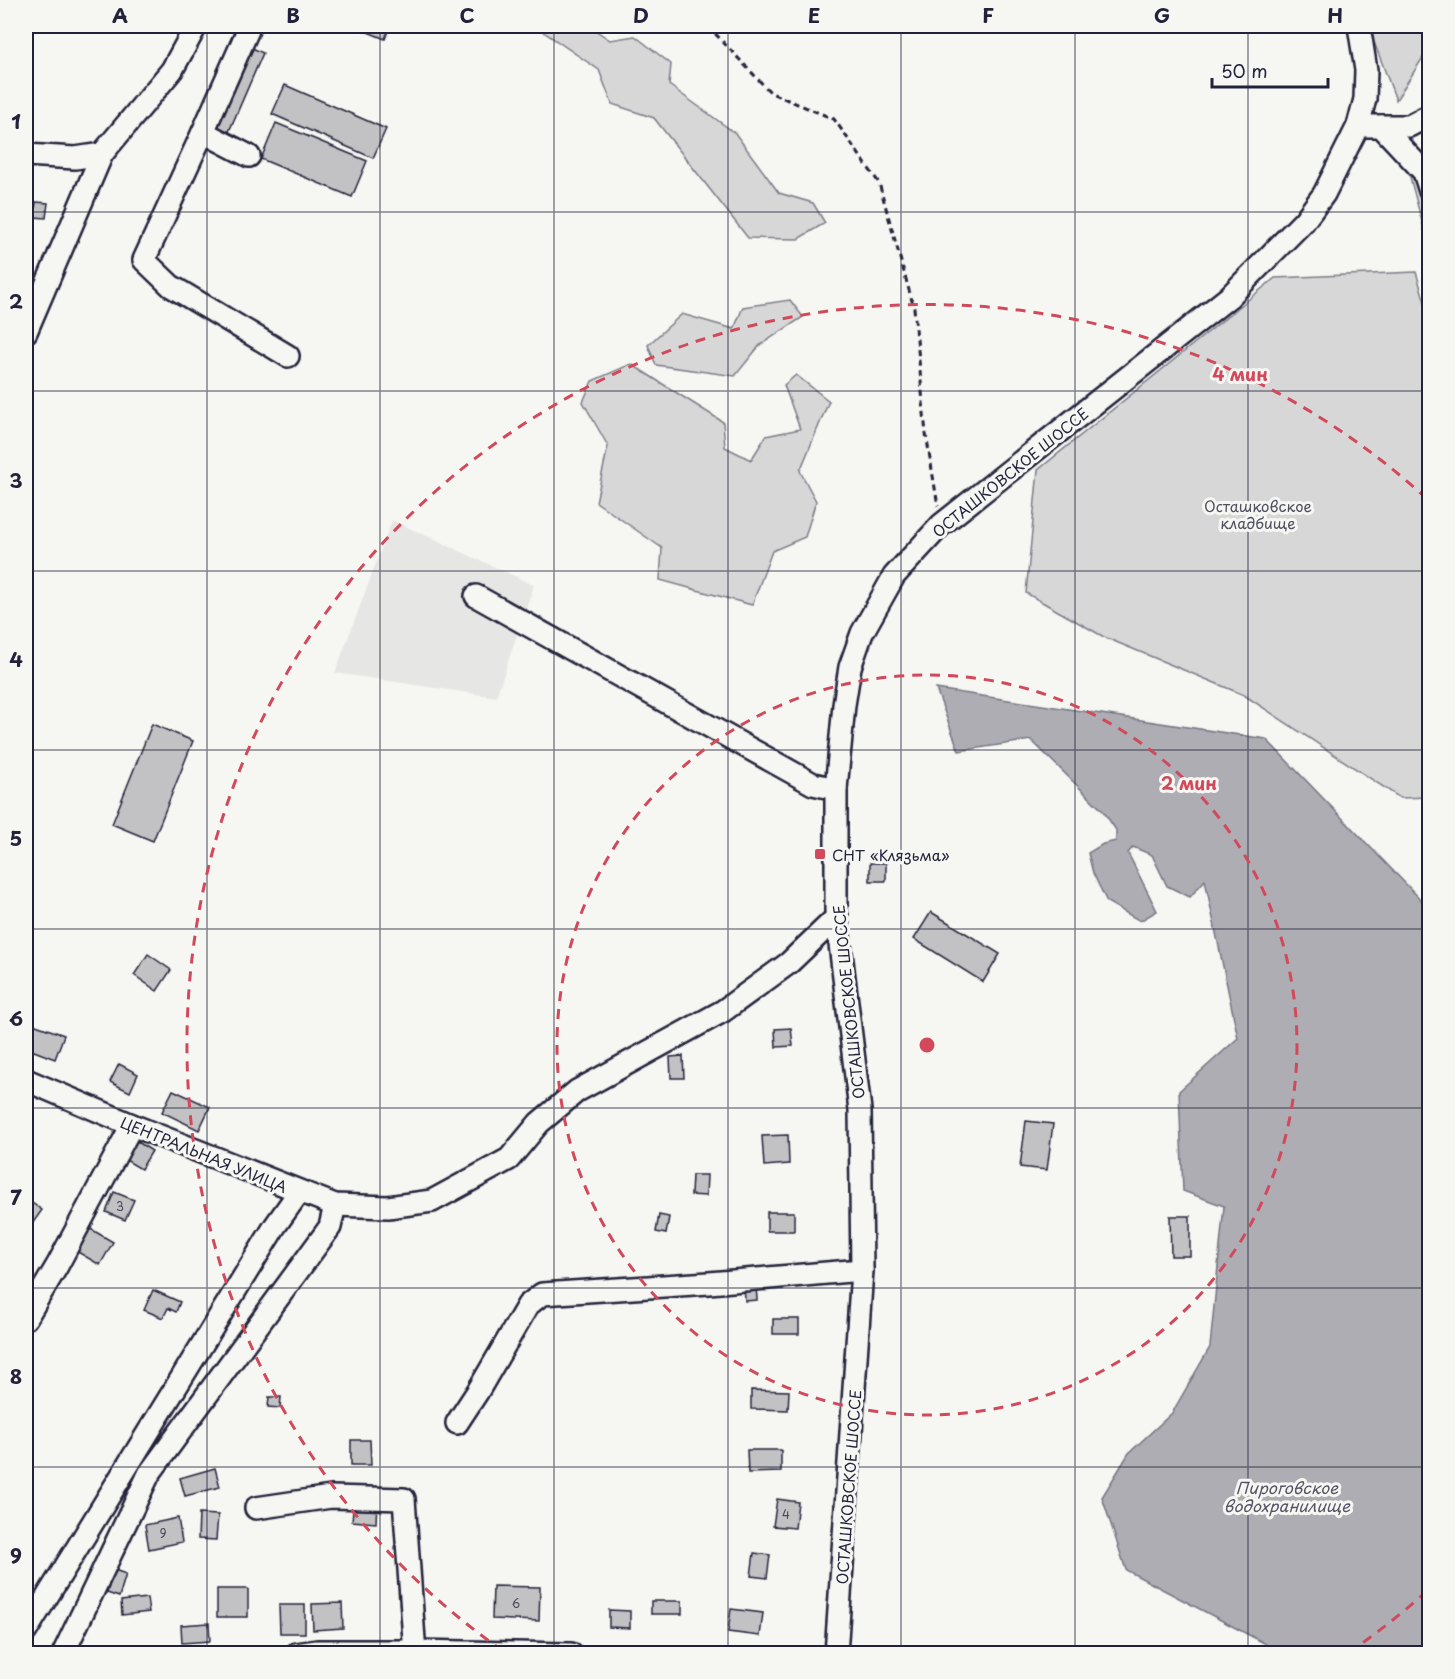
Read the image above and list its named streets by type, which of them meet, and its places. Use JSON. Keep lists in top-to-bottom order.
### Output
{
  "streets": {
    "street": ["ОСТАШКОВСКОЕ ШОССЕ", "ЦЕНТРАЛЬНАЯ УЛИЦА"]
  },
  "crossings": [
    ["ОСТАШКОВСКОЕ ШОССЕ", "ЦЕНТРАЛЬНАЯ УЛИЦА"]
  ],
  "water": ["Пироговское водохранилище"],
  "parks": ["Осташковское кладбище"],
  "places": {
    "transit": ["СНТ «Клязьма»"]
  },
  "house_numbers": [
    "3",
    "4",
    "9",
    "6"
  ],
  "scale_bar": "50 m",
  "grid": {
    "columns": [
      "A",
      "B",
      "C",
      "D",
      "E",
      "F",
      "G",
      "H"
    ],
    "rows": [
      "1",
      "2",
      "3",
      "4",
      "5",
      "6",
      "7",
      "8",
      "9"
    ]
  },
  "rings": ["4 мин", "2 мин"]
}
